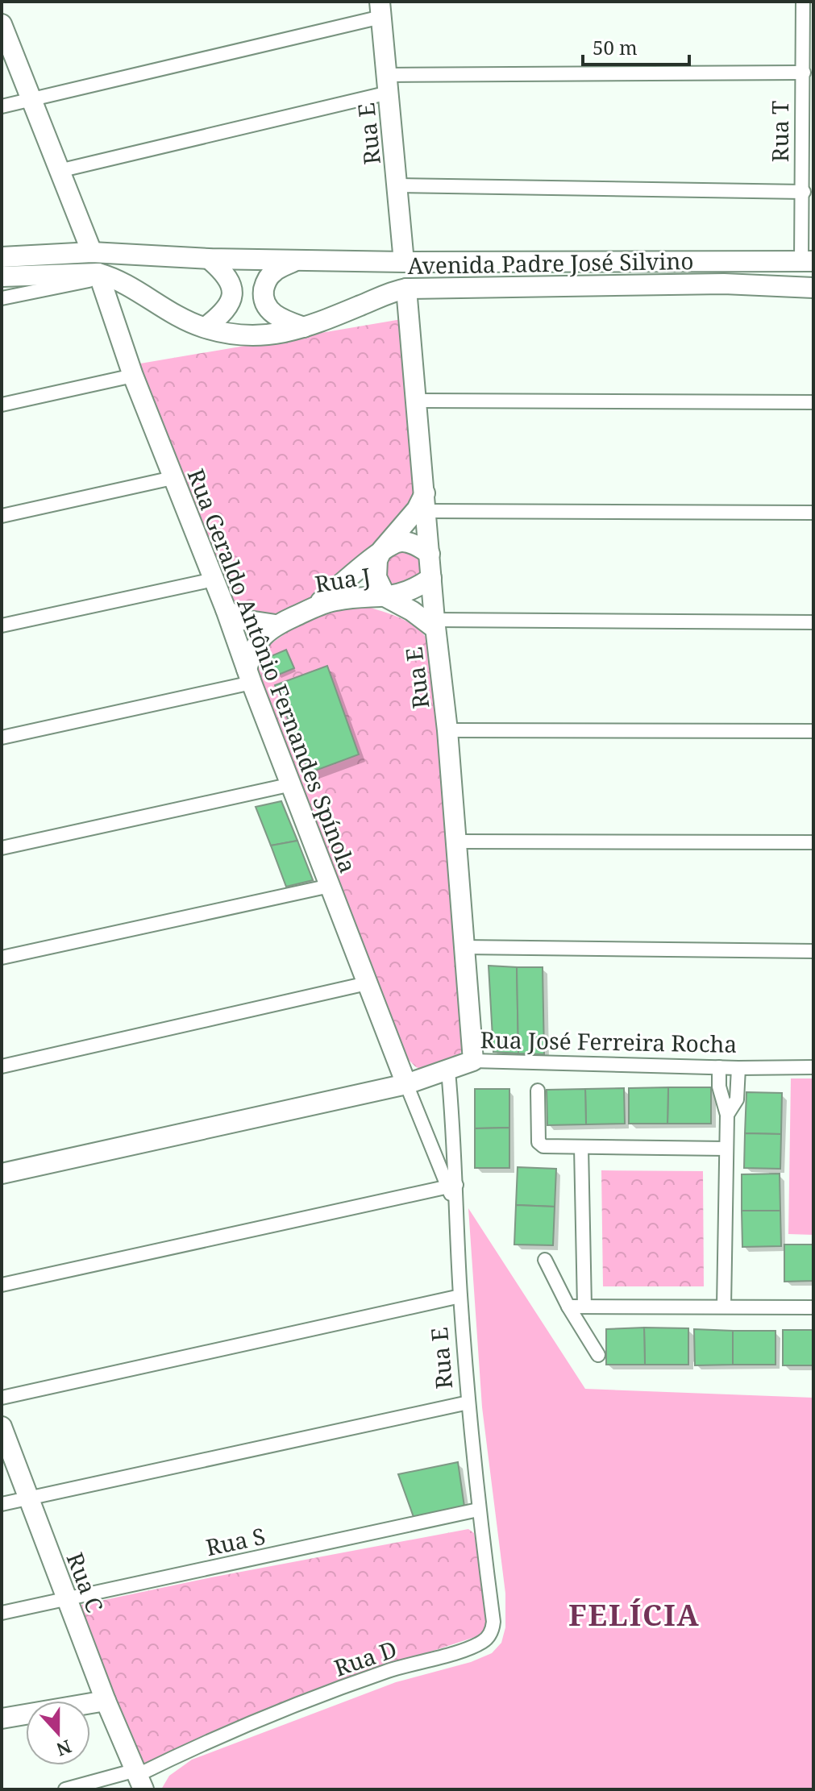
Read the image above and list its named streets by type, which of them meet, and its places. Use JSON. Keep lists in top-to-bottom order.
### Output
{
  "streets": {
    "street": [
      "Rua T",
      "Rua E",
      "Avenida Padre José Silvino",
      "Rua J",
      "Rua Geraldo Antônio Fernandes Spínola",
      "Rua José Ferreira Rocha",
      "Rua S",
      "Rua C",
      "Rua D"
    ]
  },
  "crossings": [
    ["Rua T", "Avenida Padre José Silvino"],
    ["Rua E", "Avenida Padre José Silvino"],
    ["Rua E", "Rua J"],
    ["Rua E", "Rua José Ferreira Rocha"],
    ["Rua E", "Rua S"],
    ["Rua E", "Rua D"],
    ["Avenida Padre José Silvino", "Rua Geraldo Antônio Fernandes Spínola"],
    ["Rua J", "Rua Geraldo Antônio Fernandes Spínola"],
    ["Rua Geraldo Antônio Fernandes Spínola", "Rua José Ferreira Rocha"],
    ["Rua S", "Rua C"],
    ["Rua S", "Rua D"],
    ["Rua C", "Rua D"]
  ],
  "districts": ["FELÍCIA"],
  "scale_bar": "50 m",
  "north": "bottom"
}
